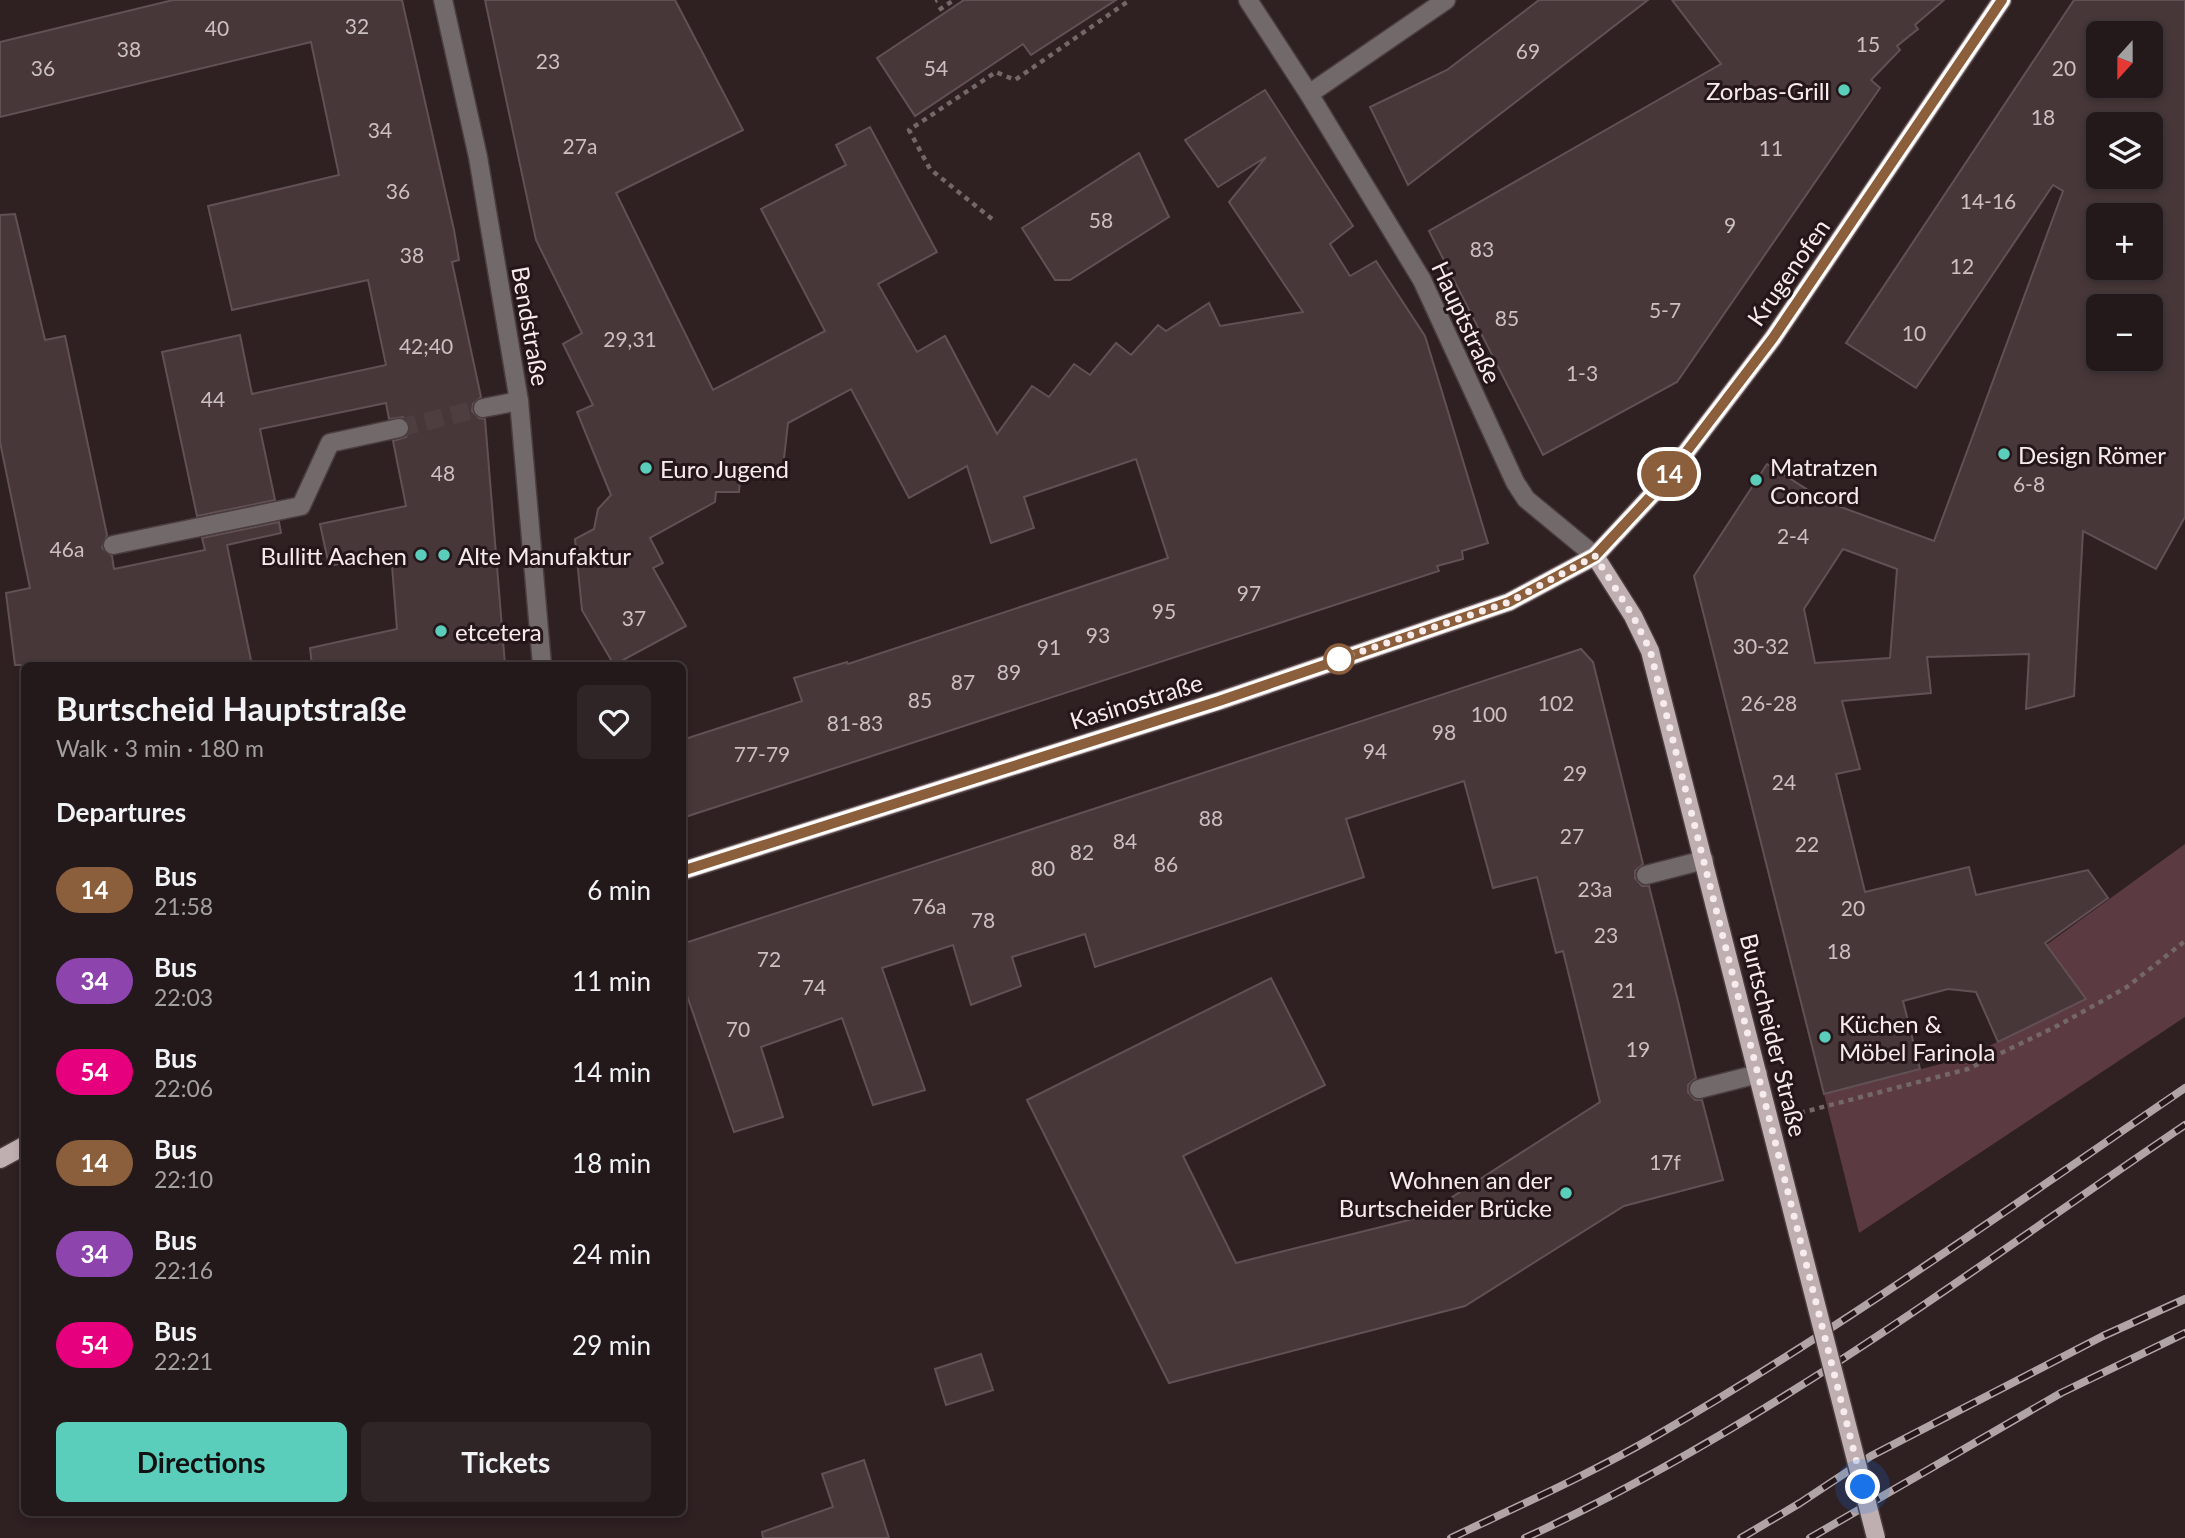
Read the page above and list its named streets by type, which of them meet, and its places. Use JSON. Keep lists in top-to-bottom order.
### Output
{
  "streets": {
    "main road": ["Krugenofen", "Kasinostraße", "Burtscheider Straße"],
    "street": ["Hauptstraße", "Bendstraße"]
  },
  "crossings": [
    ["Krugenofen", "Hauptstraße"],
    ["Krugenofen", "Kasinostraße"],
    ["Krugenofen", "Burtscheider Straße"],
    ["Hauptstraße", "Kasinostraße"],
    ["Hauptstraße", "Burtscheider Straße"],
    ["Kasinostraße", "Burtscheider Straße"]
  ],
  "places": [
    "Zorbas-Grill",
    "Design Römer",
    "Euro Jugend",
    "Matratzen Concord",
    "Bullitt Aachen",
    "Alte Manufaktur",
    "etcetera",
    "Küchen & Möbel Farinola",
    "Wohnen an der Burtscheider Brücke"
  ],
  "lines": ["bus line 14"],
  "house_numbers": [
    "32",
    "40",
    "15",
    "38",
    "69",
    "23",
    "36",
    "54",
    "20",
    "18",
    "34",
    "27a",
    "11",
    "36",
    "14-16",
    "58",
    "9",
    "83",
    "38",
    "12",
    "5-7",
    "85",
    "10",
    "29,31",
    "42;40",
    "1-3",
    "44",
    "48",
    "6-8",
    "2-4",
    "46a",
    "97",
    "95",
    "37",
    "93",
    "30-32",
    "91",
    "89",
    "87",
    "85",
    "102",
    "26-28",
    "100",
    "81-83",
    "98",
    "94",
    "77-79",
    "29",
    "24",
    "88",
    "27",
    "84",
    "22",
    "82",
    "86",
    "80",
    "23a",
    "76a",
    "20",
    "78",
    "23",
    "18",
    "72",
    "74",
    "21",
    "70",
    "19",
    "17f"
  ],
  "north": "bottom",
  "page": {
    "on_map": "14",
    "map_buttons": ["+", "−"],
    "heading": [
      ["Burtscheid Hauptstraße", "Walk · 3 min · 180 m"],
      "Departures"
    ],
    "list": [
      {
        "mark": "14",
        "name": "Bus",
        "note": "21:58",
        "value": "6 min"
      },
      {
        "mark": "34",
        "name": "Bus",
        "note": "22:03",
        "value": "11 min"
      },
      {
        "mark": "54",
        "name": "Bus",
        "note": "22:06",
        "value": "14 min"
      },
      {
        "mark": "14",
        "name": "Bus",
        "note": "22:10",
        "value": "18 min"
      },
      {
        "mark": "34",
        "name": "Bus",
        "note": "22:16",
        "value": "24 min"
      },
      {
        "mark": "54",
        "name": "Bus",
        "note": "22:21",
        "value": "29 min"
      }
    ],
    "buttons": ["Directions", "Tickets"]
  }
}
